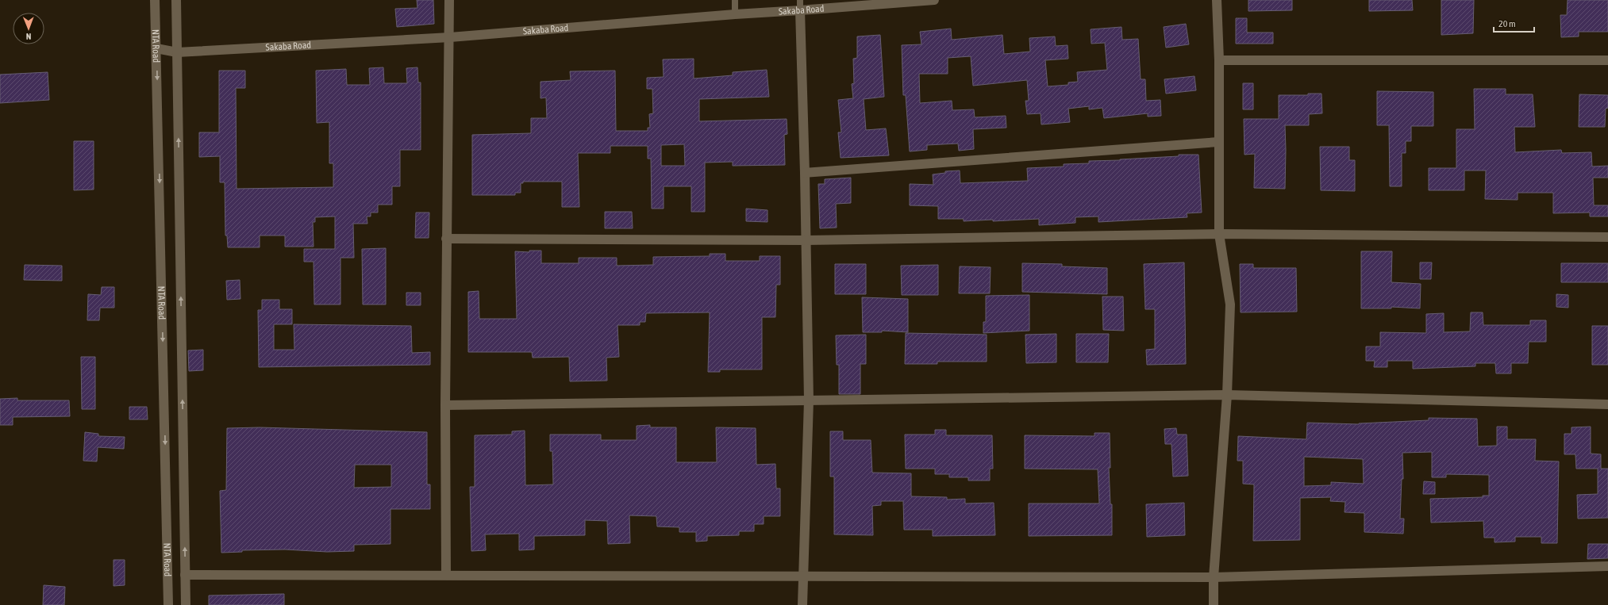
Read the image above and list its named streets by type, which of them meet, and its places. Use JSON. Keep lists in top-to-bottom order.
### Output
{
  "streets": {
    "street": ["Sakaba Road", "NTA Road"]
  },
  "crossings": [
    ["Sakaba Road", "NTA Road"]
  ],
  "scale_bar": "20 m",
  "north": "bottom"
}
